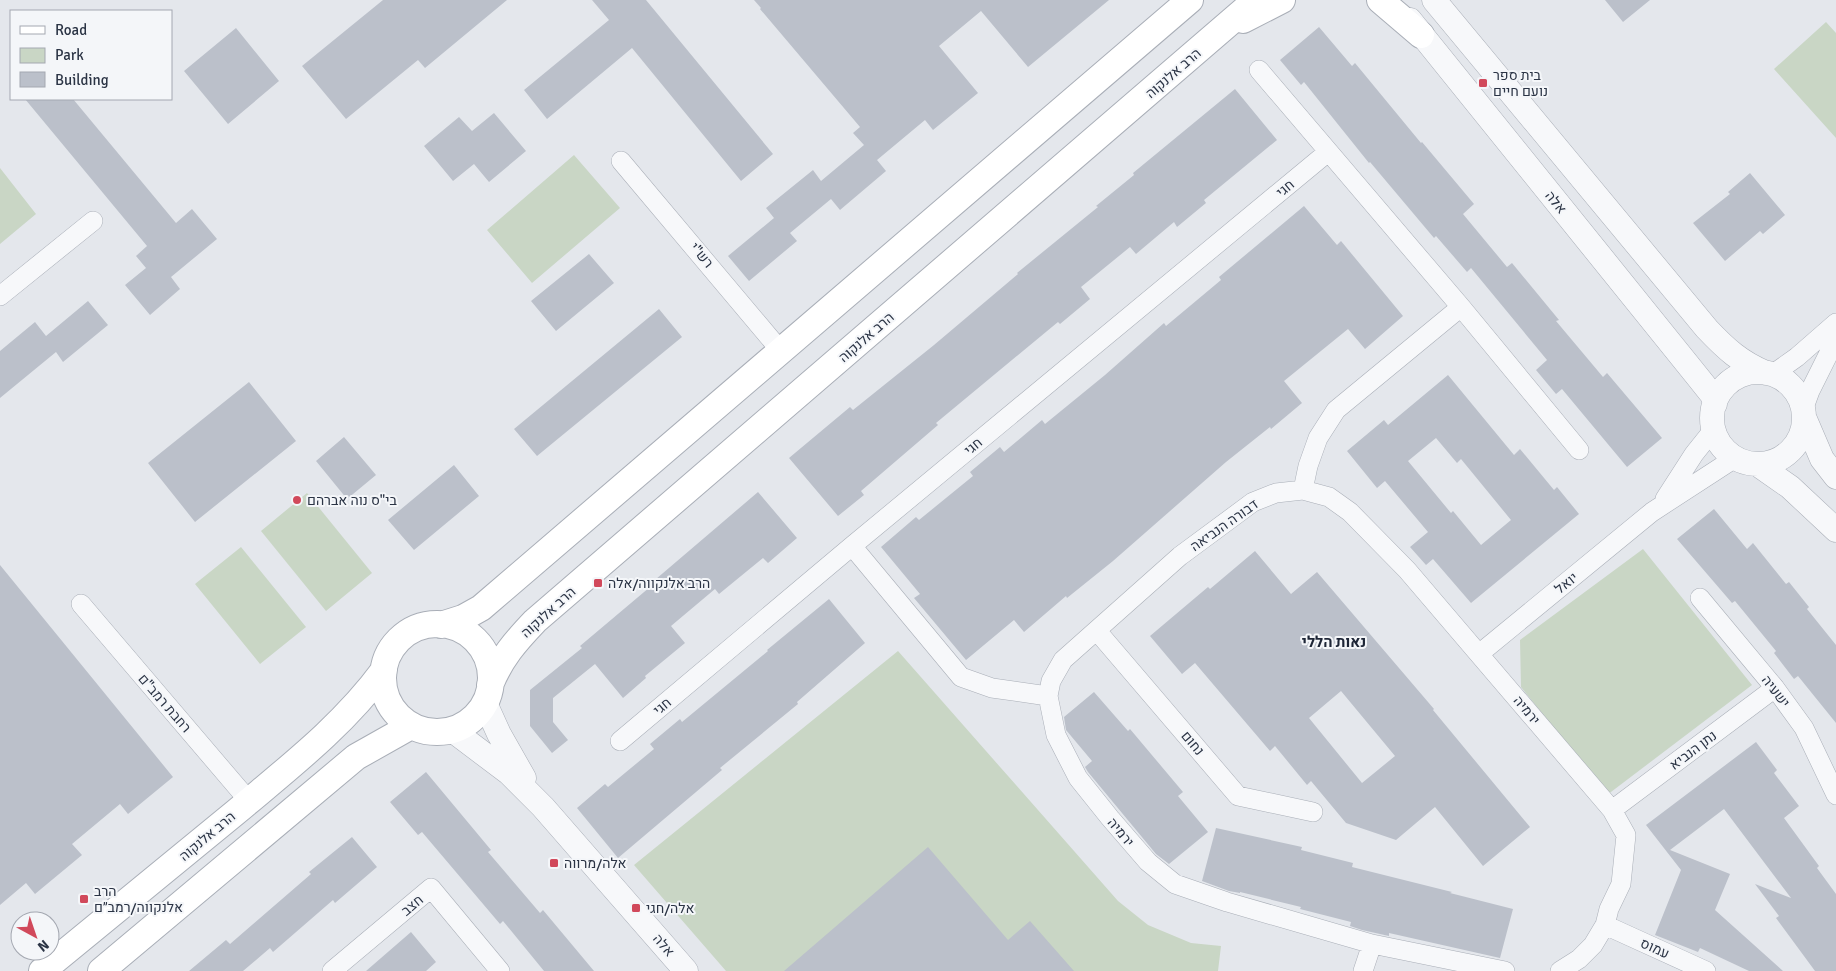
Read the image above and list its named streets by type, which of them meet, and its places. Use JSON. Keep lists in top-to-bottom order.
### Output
{
  "streets": {
    "main road": ["הרב אלנקוה"],
    "street": [
      "חגי",
      "אלה",
      "רש\"י",
      "דבורה הנביאה",
      "יואל",
      "ישעיה",
      "רחבת רמב\"ם",
      "ירמיה",
      "נחום",
      "נתן הנביא",
      "חצב",
      "עמוס"
    ]
  },
  "crossings": [
    ["הרב אלנקוה", "אלה"],
    ["הרב אלנקוה", "רחבת רמב\"ם"],
    ["אלה", "יואל"],
    ["דבורה הנביאה", "ירמיה"],
    ["דבורה הנביאה", "נחום"],
    ["יואל", "ירמיה"],
    ["ישעיה", "נתן הנביא"],
    ["ירמיה", "נתן הנביא"],
    ["ירמיה", "עמוס"]
  ],
  "districts": ["נאות הללי"],
  "places": {
    "transit": [
      "בית ספר נועם חיים",
      "הרב אלנקווה/אלה",
      "אלה/מרווה",
      "הרב אלנקווה/רמב״ם",
      "אלה/חגי"
    ],
    "other": ["בי\"ס נוה אברהם"]
  },
  "legend": ["Road", "Park", "Building"],
  "north": "bottom right"
}
